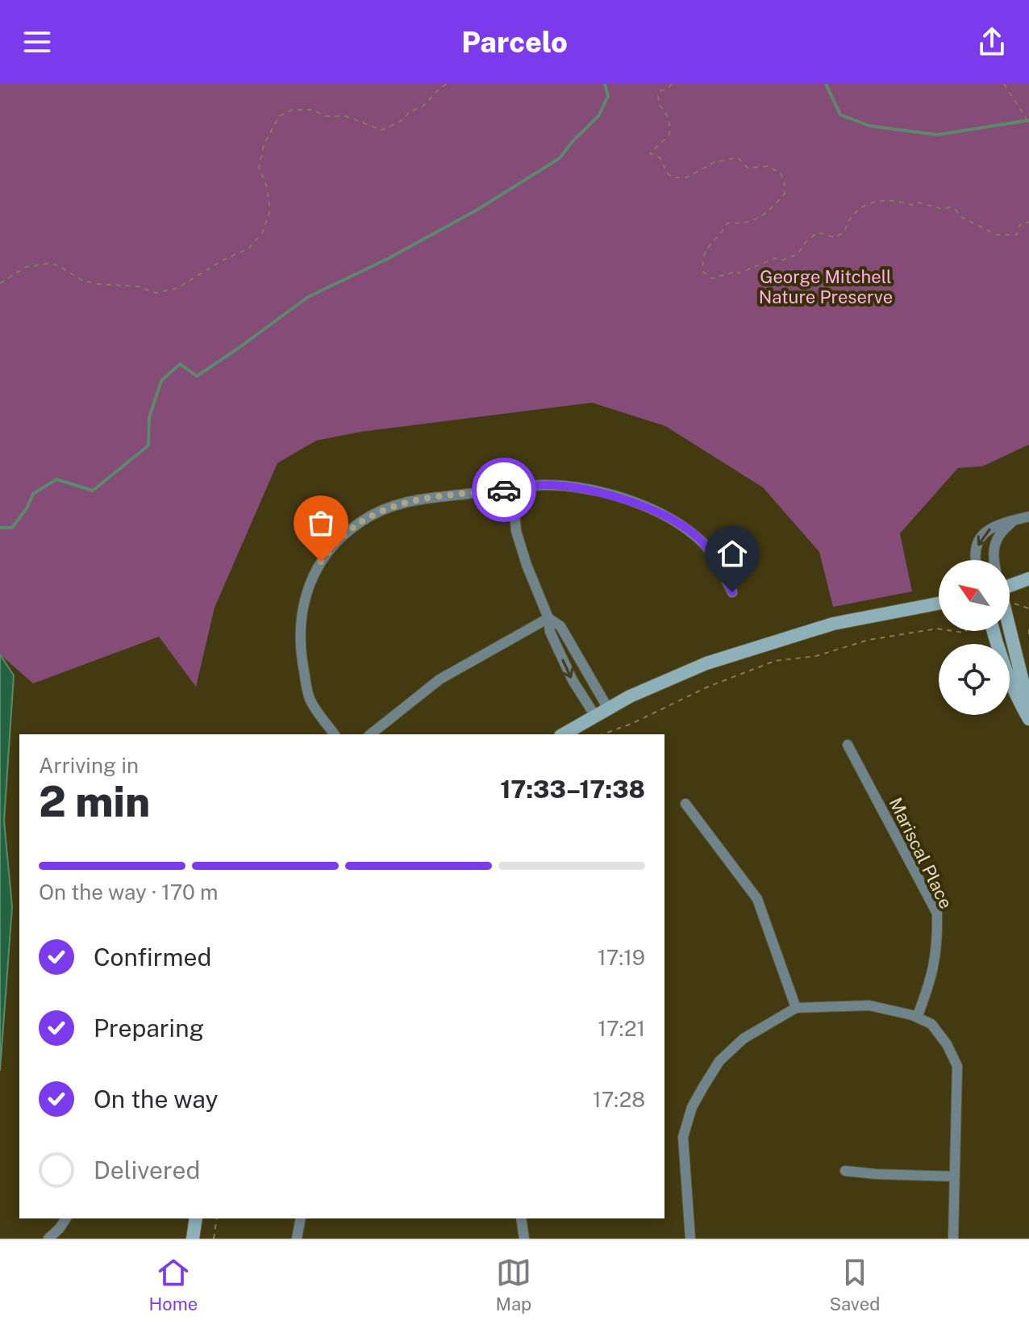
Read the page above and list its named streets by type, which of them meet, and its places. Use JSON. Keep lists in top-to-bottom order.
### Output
{
  "streets": {
    "street": ["Mariscal Place"]
  },
  "parks": ["George Mitchell Nature Preserve"],
  "north": "top left",
  "page": {
    "header": "Parcelo",
    "heading": ["2 min", "Arriving in", "17:33–17:38"],
    "bar": "On the way · 170 m",
    "list": [
      ["Confirmed", "17:19"],
      ["Preparing", "17:21"],
      ["On the way", "17:28"],
      "Delivered"
    ],
    "tabs": ["Home", "Map", "Saved"]
  }
}
